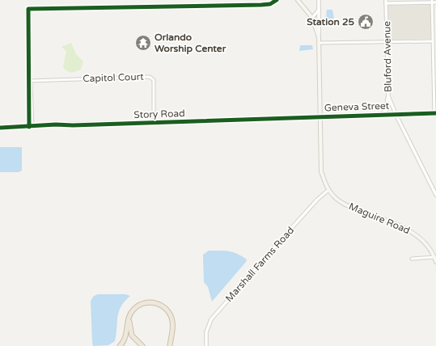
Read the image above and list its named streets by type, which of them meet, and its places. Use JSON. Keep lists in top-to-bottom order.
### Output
{
  "streets": {
    "main road": ["Maguire Road"],
    "street": [
      "Bluford Avenue",
      "Capitol Court",
      "Geneva Street",
      "Story Road",
      "Marshall Farms Road"
    ]
  },
  "crossings": [
    ["Bluford Avenue", "Geneva Street"],
    ["Capitol Court", "Story Road"],
    ["Geneva Street", "Story Road"],
    ["Geneva Street", "Maguire Road"],
    ["Story Road", "Maguire Road"],
    ["Maguire Road", "Marshall Farms Road"]
  ],
  "places": {
    "public building": ["Station 25"],
    "temple": ["Orlando Worship Center"]
  }
}
